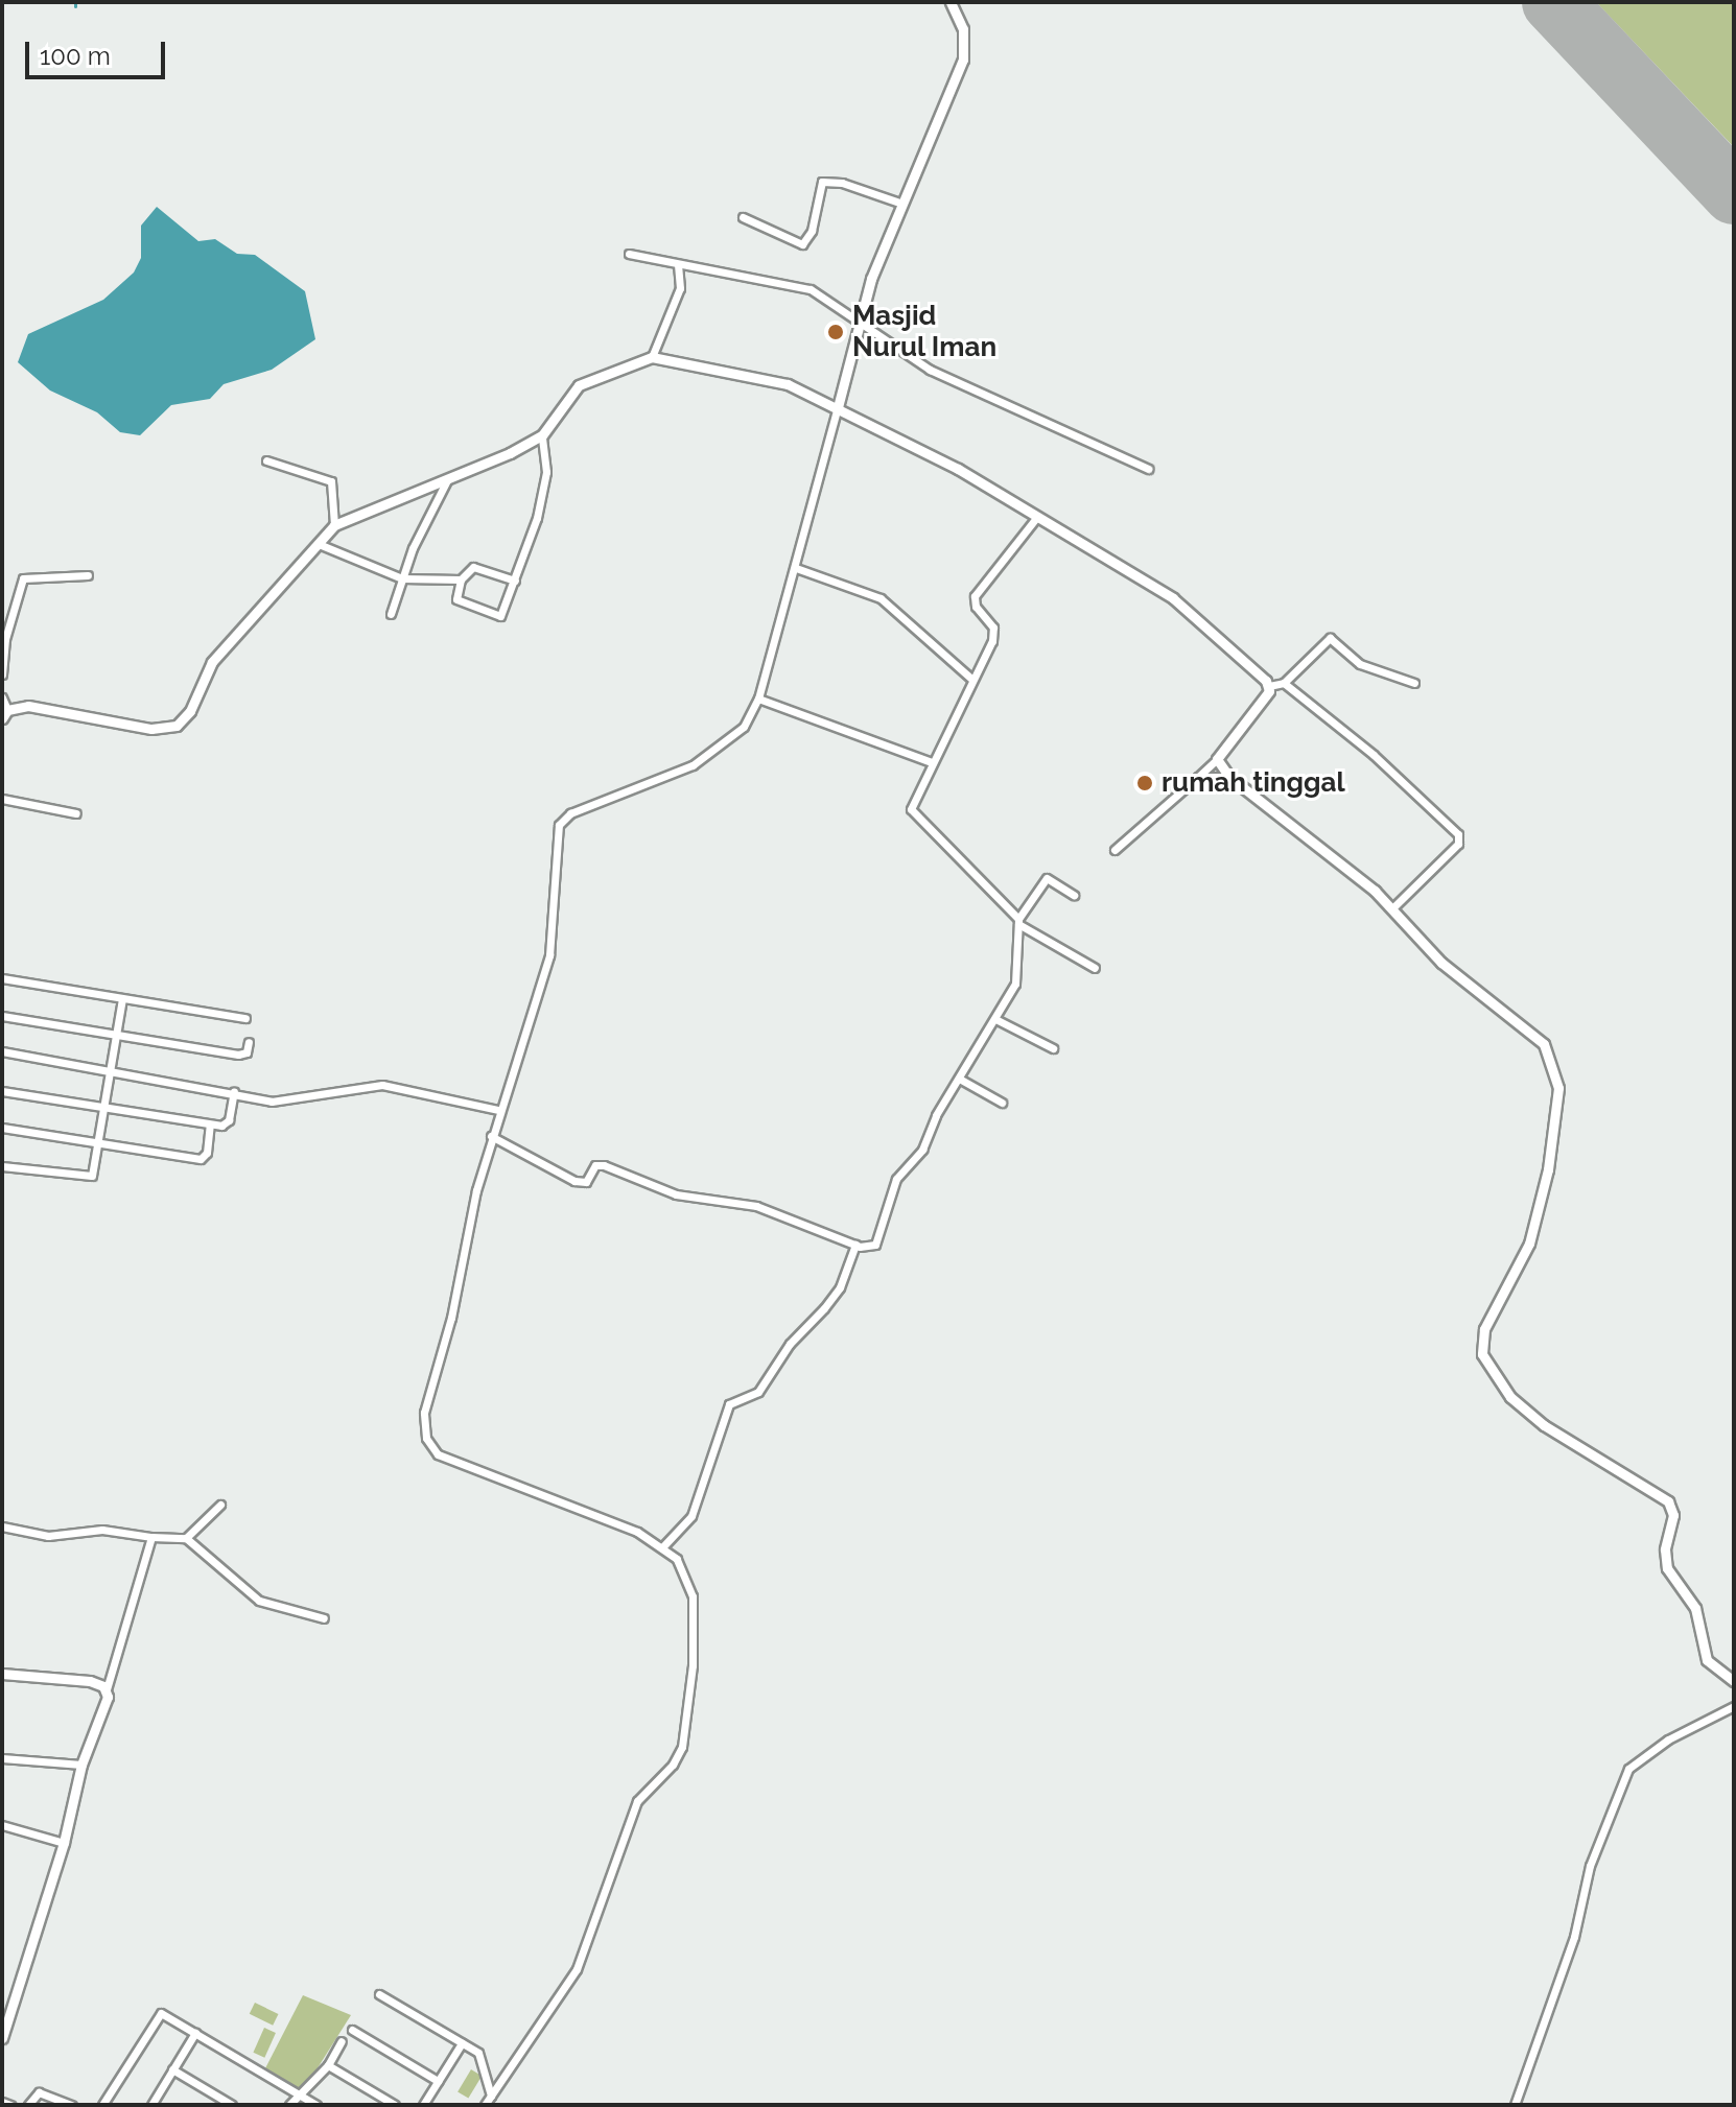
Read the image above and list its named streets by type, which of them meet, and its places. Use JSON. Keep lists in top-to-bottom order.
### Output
{
  "places": ["Masjid Nurul Iman", "rumah tinggal"],
  "scale_bar": "100 m"
}
